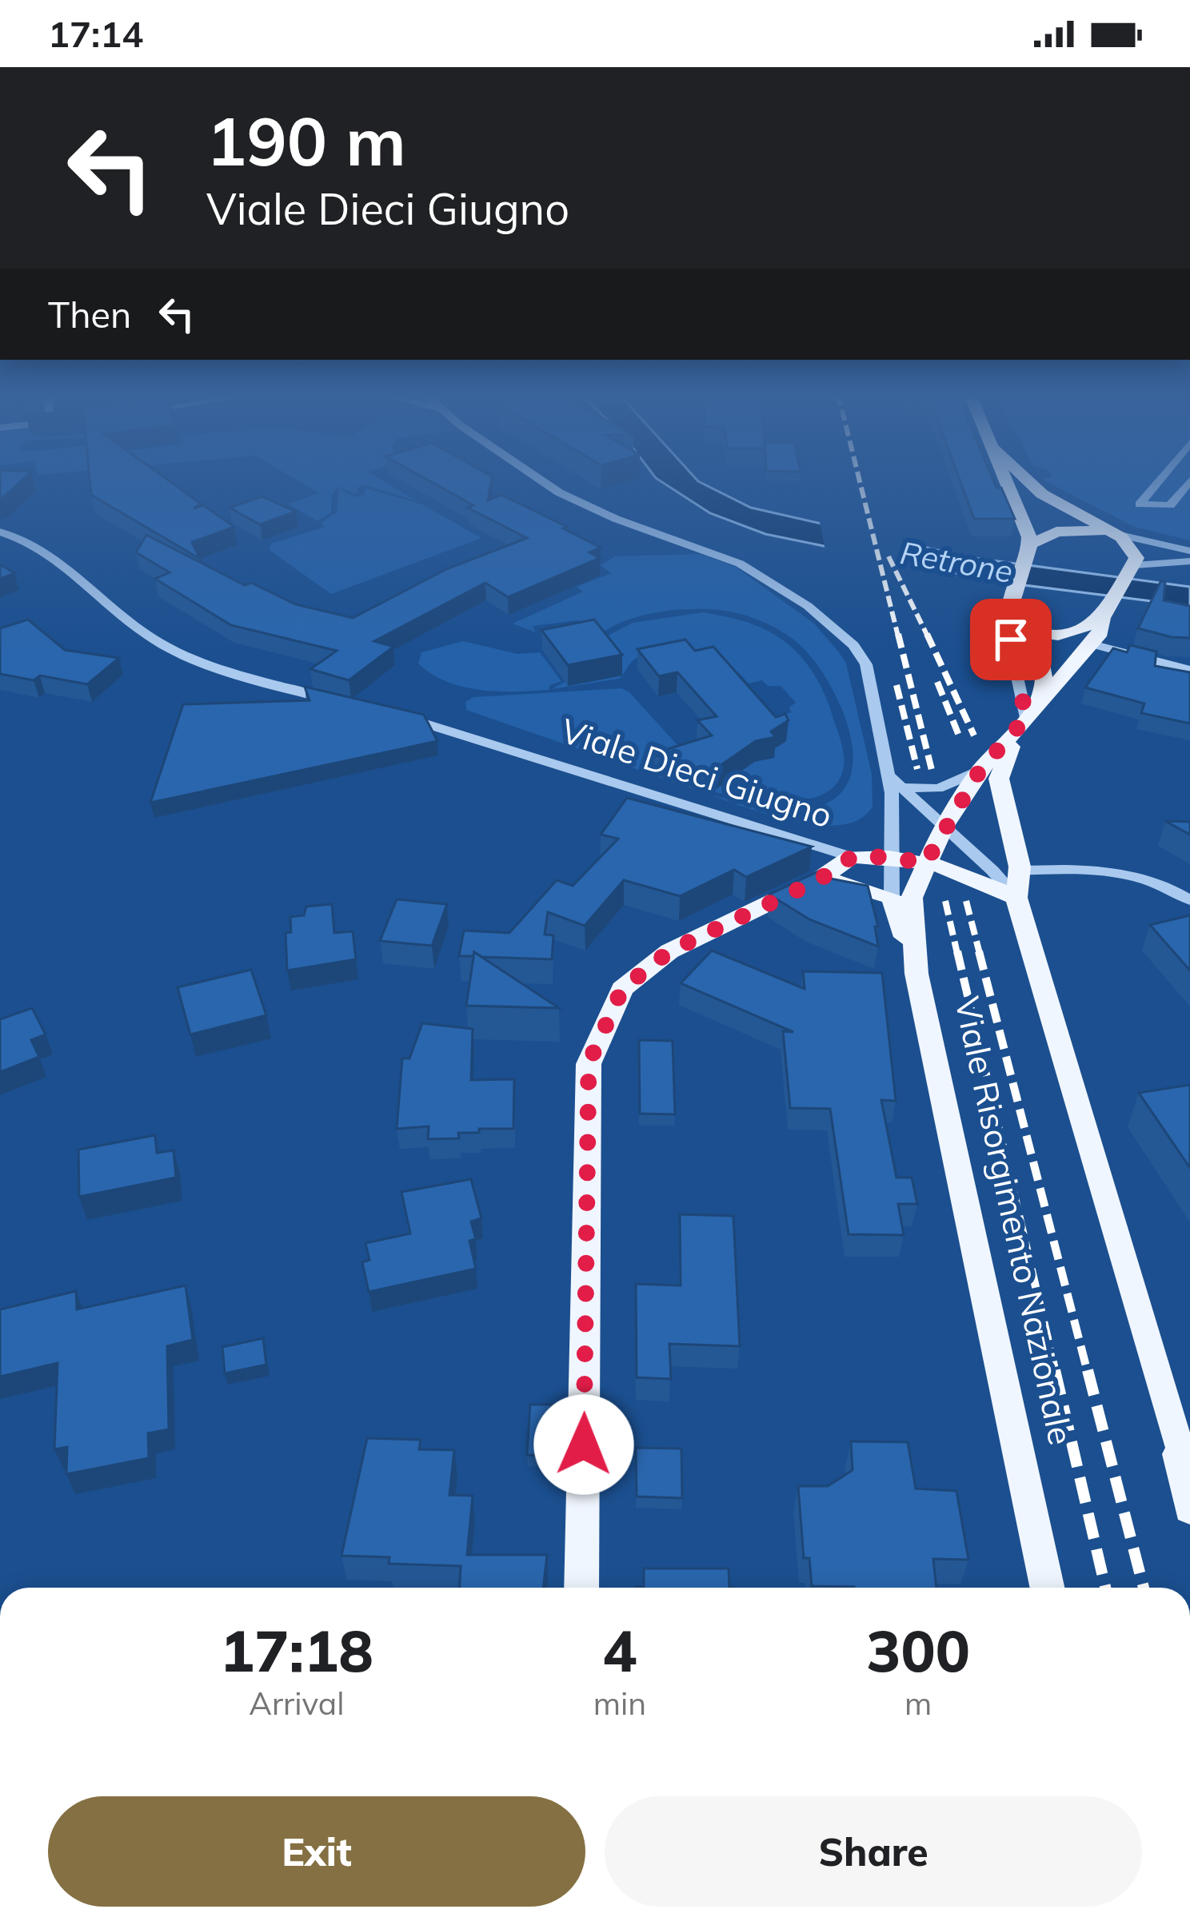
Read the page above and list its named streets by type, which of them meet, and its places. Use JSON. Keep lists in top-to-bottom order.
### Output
{
  "streets": {
    "main road": ["Viale Risorgimento Nazionale"],
    "street": ["Viale Dieci Giugno"]
  },
  "water": ["Retrone"],
  "page": {
    "status": "17:14",
    "turn": ["190 m", "Viale Dieci Giugno"],
    "then": "Then",
    "eta": [
      "17:18",
      "Arrival",
      "4",
      "min",
      "300",
      "m"
    ],
    "buttons": ["Exit", "Share"]
  }
}
